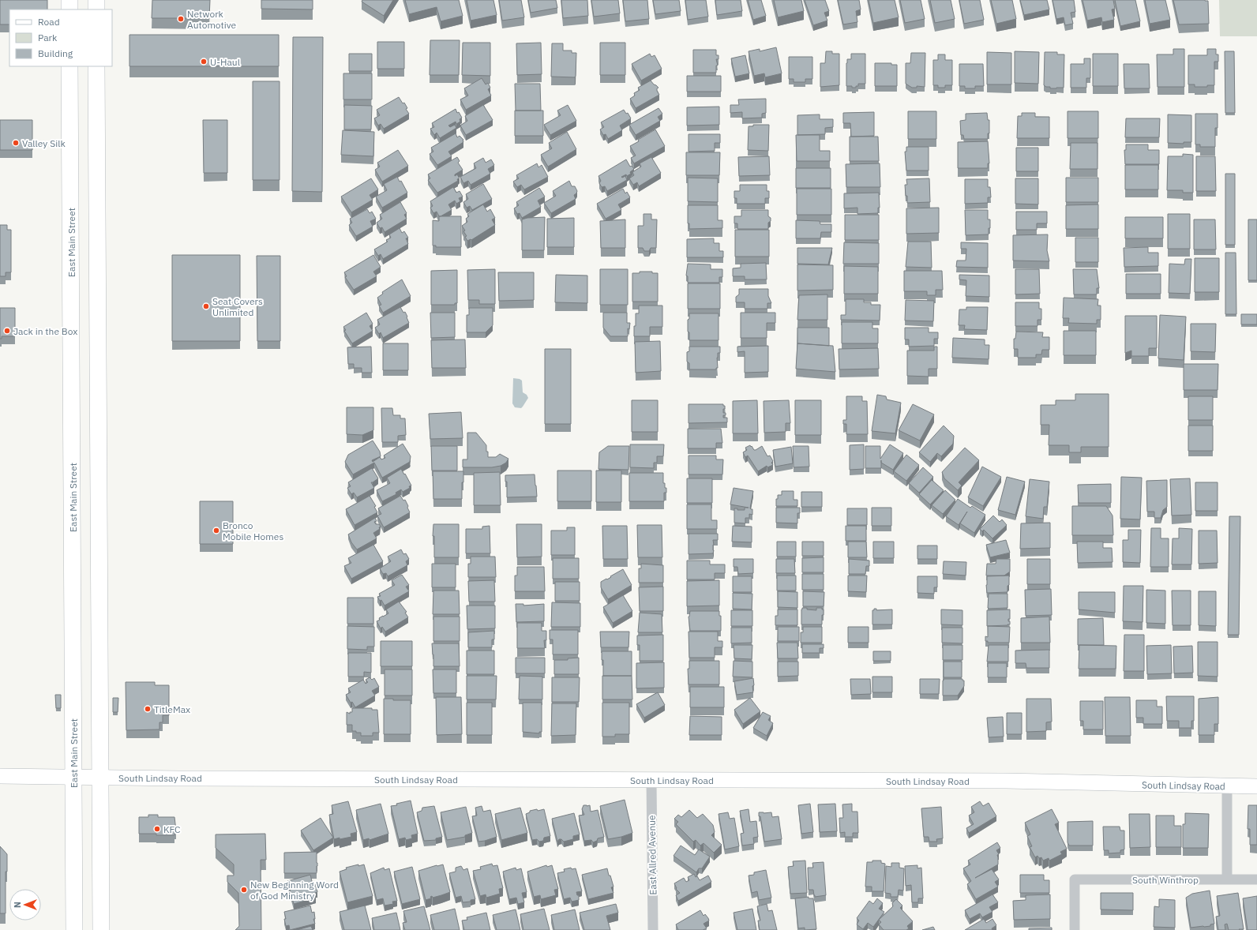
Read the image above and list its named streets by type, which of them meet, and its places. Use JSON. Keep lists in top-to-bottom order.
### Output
{
  "streets": {
    "main road": ["East Main Street", "South Lindsay Road"],
    "street": ["East Allred Avenue", "South Winthrop"]
  },
  "crossings": [
    ["East Main Street", "South Lindsay Road"],
    ["South Lindsay Road", "East Allred Avenue"]
  ],
  "places": [
    "Network Automotive",
    "U-Haul",
    "Valley Silk",
    "Seat Covers Unlimited",
    "Jack in the Box",
    "Bronco Mobile Homes",
    "TitleMax",
    "KFC",
    "New Beginning Word of God Ministry"
  ],
  "legend": ["Road", "Park", "Building"],
  "north": "left"
}
